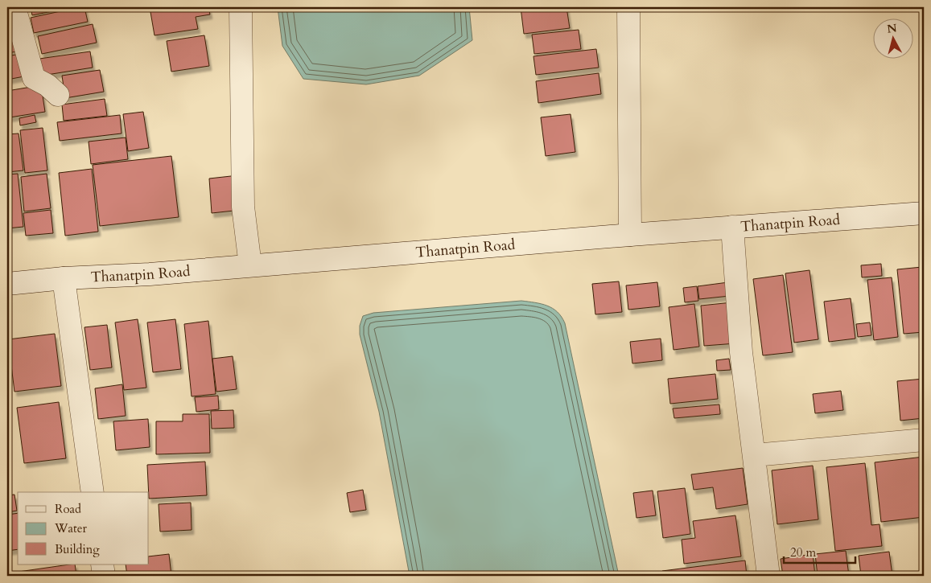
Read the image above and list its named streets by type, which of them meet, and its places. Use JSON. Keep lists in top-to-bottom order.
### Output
{
  "streets": {
    "street": ["Thanatpin Road"]
  },
  "legend": ["Road", "Water", "Building"],
  "scale_bar": "20 m",
  "north": "top"
}
